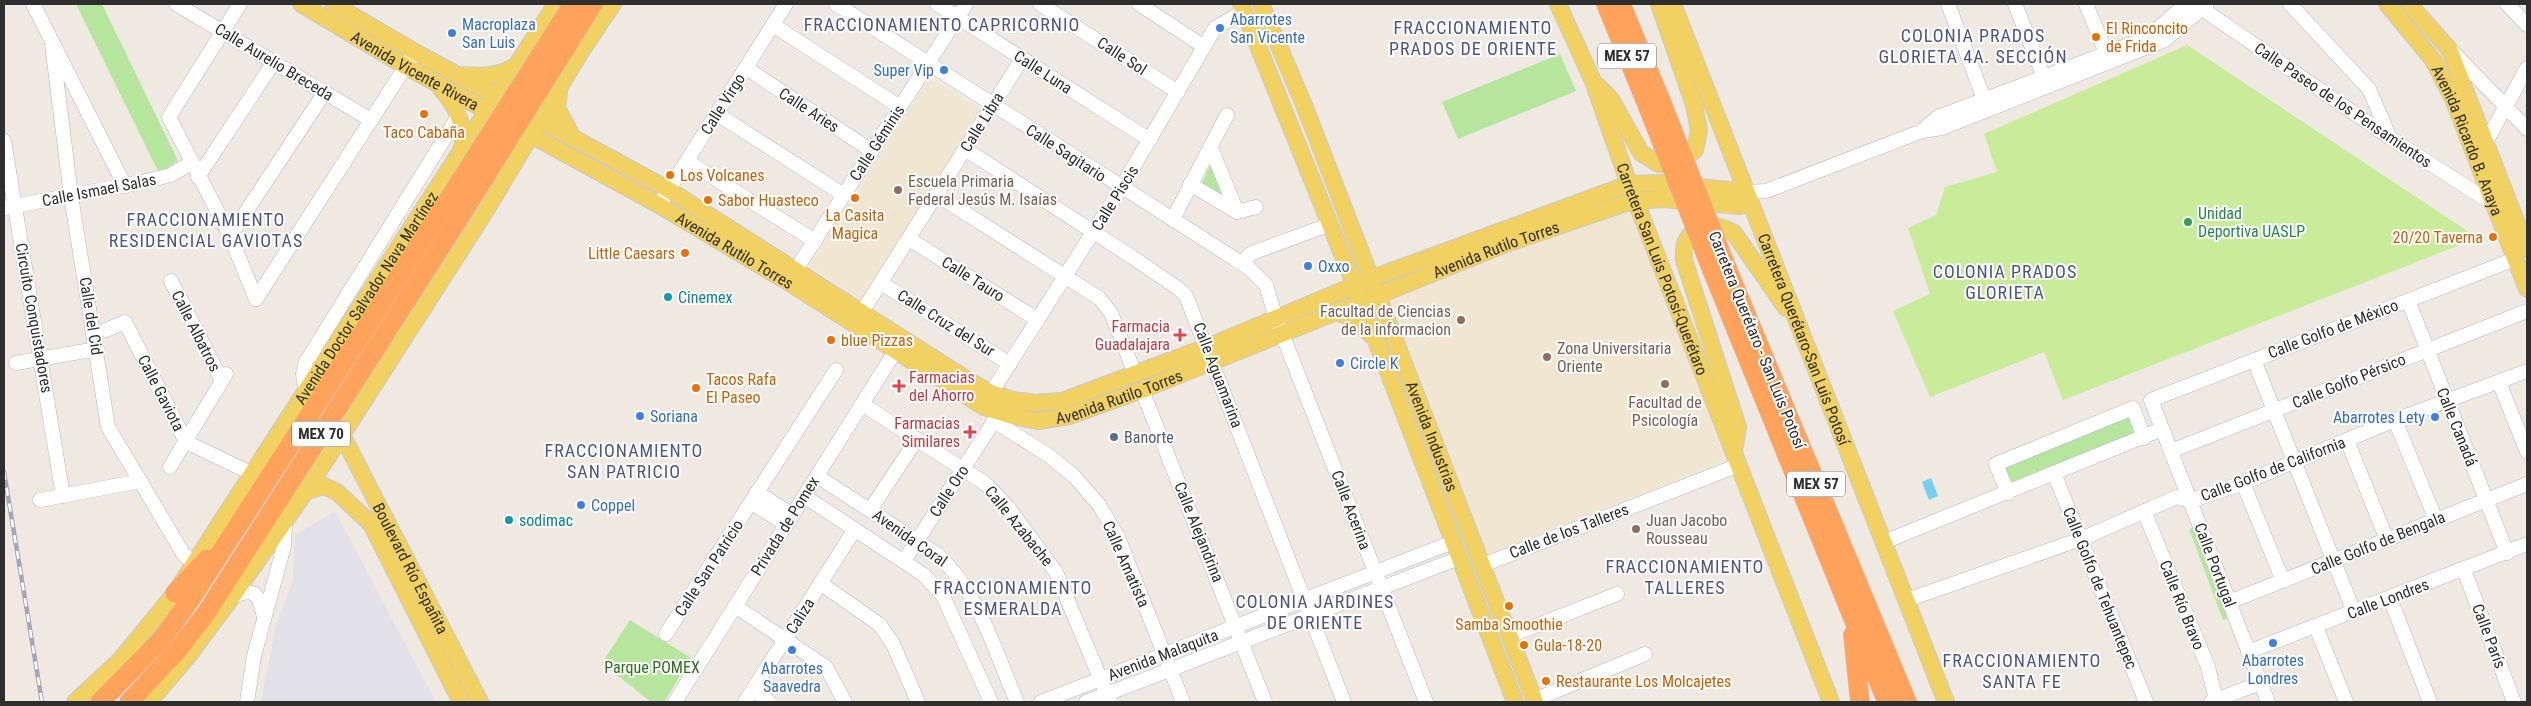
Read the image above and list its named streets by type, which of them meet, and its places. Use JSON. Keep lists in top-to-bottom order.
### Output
{
  "streets": {
    "highway": [
      "MEX 57",
      "Avenida Doctor Salvador Nava Martínez",
      "Carretera Querétaro - San Luis Potosí",
      "MEX 70"
    ],
    "main road": [
      "Avenida Vicente Rivera",
      "Avenida Ricardo B. Anaya",
      "Avenida Rutilo Torres",
      "Carretera San Luis Potosí-Querétaro",
      "Carretera Querétaro-San Luis Potosí",
      "Avenida Industrias",
      "Boulevard Río Españita"
    ],
    "street": [
      "Calle Sol",
      "Calle Aurelio Breceda",
      "Calle Luna",
      "Calle Virgo",
      "Calle Paseo de los Pensamientos",
      "Calle Aries",
      "Calle Libra",
      "Calle Géminis",
      "Calle Sagitario",
      "Calle Ismael Salas",
      "Calle Piscis",
      "Calle Tauro",
      "Calle del Cid",
      "Circuito Conquistadores",
      "Calle Cruz del Sur",
      "Calle Golfo de México",
      "Calle Albatros",
      "Calle Aguamarina",
      "Calle Golfo Pérsico",
      "Calle Gaviota",
      "Calle Canadá",
      "Calle Golfo de California",
      "Calle Oro",
      "Calle Acerina",
      "Privada de Pomex",
      "Calle Azabache",
      "Calle de los Talleres",
      "Calle Alejandrina",
      "Avenida Coral",
      "Calle Golfo de Bengala",
      "Calle Amatista",
      "Calle Portugal",
      "Calle San Patricio",
      "Calle Golfo de Tehuantepec",
      "Calle Londres",
      "Calle Río Bravo",
      "Caliza",
      "Calle París",
      "Avenida Malaquita"
    ]
  },
  "crossings": [
    ["Calle Sol", "Calle Piscis"],
    ["Avenida Vicente Rivera", "Avenida Rutilo Torres"],
    ["Avenida Vicente Rivera", "Avenida Doctor Salvador Nava Martínez"],
    ["Calle Luna", "Calle Libra"],
    ["Calle Luna", "Calle Géminis"],
    ["Calle Luna", "Calle Piscis"],
    ["Calle Virgo", "Calle Aries"],
    ["Calle Virgo", "Avenida Rutilo Torres"],
    ["Calle Paseo de los Pensamientos", "Avenida Ricardo B. Anaya"],
    ["Calle Aries", "Calle Géminis"],
    ["Calle Libra", "Calle Sagitario"],
    ["Calle Libra", "Avenida Rutilo Torres"],
    ["Calle Libra", "Calle Tauro"],
    ["Calle Libra", "Calle Cruz del Sur"],
    ["Calle Libra", "Calle Aguamarina"],
    ["Avenida Ricardo B. Anaya", "Calle Golfo de México"],
    ["Calle Géminis", "Calle Sagitario"],
    ["Calle Géminis", "Avenida Rutilo Torres"],
    ["Calle Sagitario", "Calle Piscis"],
    ["Calle Sagitario", "Avenida Rutilo Torres"],
    ["Calle Sagitario", "Calle Acerina"],
    ["Calle Ismael Salas", "Calle del Cid"],
    ["Calle Ismael Salas", "Circuito Conquistadores"],
    ["Calle Piscis", "Avenida Rutilo Torres"],
    ["Calle Piscis", "Calle Tauro"],
    ["Calle Piscis", "Calle Cruz del Sur"],
    ["Calle Piscis", "Calle Aguamarina"],
    ["Calle Piscis", "Avenida Industrias"],
    ["Avenida Rutilo Torres", "Carretera San Luis Potosí-Querétaro"],
    ["Avenida Rutilo Torres", "Carretera Querétaro-San Luis Potosí"],
    ["Avenida Rutilo Torres", "Calle Aguamarina"],
    ["Avenida Rutilo Torres", "Avenida Industrias"],
    ["Avenida Rutilo Torres", "Calle Oro"],
    ["Avenida Rutilo Torres", "Calle Acerina"],
    ["Avenida Rutilo Torres", "Privada de Pomex"],
    ["Avenida Rutilo Torres", "Calle Alejandrina"],
    ["Avenida Rutilo Torres", "Calle Amatista"],
    ["Carretera San Luis Potosí-Querétaro", "Calle de los Talleres"],
    ["Avenida Doctor Salvador Nava Martínez", "Calle del Cid"],
    ["Avenida Doctor Salvador Nava Martínez", "Calle Gaviota"],
    ["Calle Golfo de México", "Calle Canadá"],
    ["Calle Golfo de México", "Calle Portugal"],
    ["Calle Albatros", "Calle Gaviota"],
    ["Carretera Querétaro-San Luis Potosí", "Calle Golfo de California"],
    ["Calle Aguamarina", "Avenida Malaquita"],
    ["Calle Golfo Pérsico", "Calle Canadá"],
    ["Calle Golfo Pérsico", "Calle Portugal"],
    ["Calle Canadá", "Calle Golfo de California"],
    ["Calle Canadá", "Calle Golfo de Bengala"],
    ["Calle Canadá", "Calle Londres"],
    ["Avenida Industrias", "Calle de los Talleres"],
    ["Avenida Industrias", "Avenida Malaquita"],
    ["Calle Golfo de California", "Calle Portugal"],
    ["Calle Golfo de California", "Calle Golfo de Tehuantepec"],
    ["Calle Golfo de California", "Calle Río Bravo"],
    ["Calle Oro", "Calle Azabache"],
    ["Calle Oro", "Avenida Coral"],
    ["Calle Oro", "Calle Amatista"],
    ["Calle Acerina", "Avenida Malaquita"],
    ["Privada de Pomex", "Calle Azabache"],
    ["Privada de Pomex", "Avenida Coral"],
    ["Privada de Pomex", "Calle San Patricio"],
    ["Calle Azabache", "Avenida Malaquita"],
    ["Calle Alejandrina", "Avenida Malaquita"],
    ["Avenida Coral", "Caliza"],
    ["Calle Golfo de Bengala", "Calle Portugal"],
    ["Calle Amatista", "Avenida Malaquita"],
    ["Calle Portugal", "Calle Londres"],
    ["Calle Londres", "Calle París"]
  ],
  "districts": [
    "FRACCIONAMIENTO CAPRICORNIO",
    "FRACCIONAMIENTO PRADOS DE ORIENTE",
    "COLONIA PRADOS GLORIETA 4A. SECCIÓN",
    "FRACCIONAMIENTO RESIDENCIAL GAVIOTAS",
    "COLONIA PRADOS GLORIETA",
    "FRACCIONAMIENTO SAN PATRICIO",
    "FRACCIONAMIENTO TALLERES",
    "FRACCIONAMIENTO ESMERALDA",
    "COLONIA JARDINES DE ORIENTE",
    "FRACCIONAMIENTO SANTA FE"
  ],
  "parks": ["Parque POMEX"],
  "places": {
    "other": [
      "Abarrotes San Vicente",
      "Macroplaza San Luis",
      "El Rinconcito de Frida",
      "Super Vip",
      "Taco Cabaña",
      "Los Volcanes",
      "Escuela Primaria Federal Jesús M. Isaías",
      "La Casita Magica",
      "Sabor Huasteco",
      "Unidad Deportiva UASLP",
      "20/20 Taverna",
      "Little Caesars",
      "Oxxo",
      "Cinemex",
      "Facultad de Ciencias de la informacion",
      "blue Pizzas",
      "Zona Universitaria Oriente",
      "Circle K",
      "Facultad de Psicología",
      "Tacos Rafa El Paseo",
      "Soriana",
      "Abarrotes Lety",
      "Banorte",
      "Coppel",
      "sodimac",
      "Juan Jacobo Rousseau",
      "Samba Smoothie",
      "Abarrotes Londres",
      "Gula-18-20",
      "Abarrotes Saavedra",
      "Restaurante Los Molcajetes"
    ],
    "health": ["Farmacia Guadalajara", "Farmacias del Ahorro", "Farmacias Similares"]
  }
}
